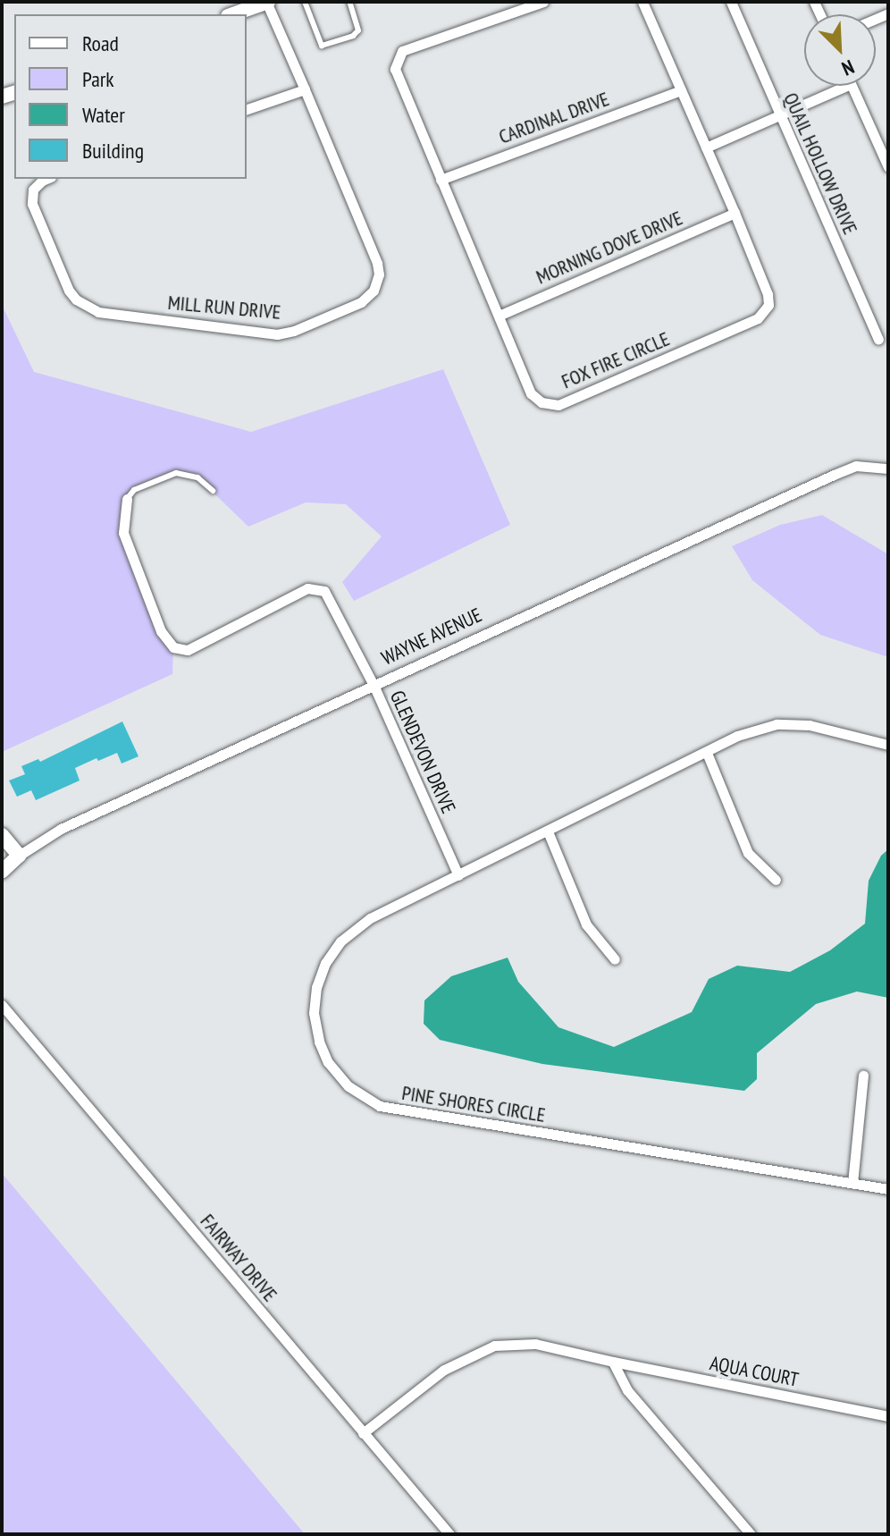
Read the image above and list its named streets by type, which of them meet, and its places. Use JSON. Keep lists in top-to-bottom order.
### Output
{
  "streets": {
    "street": [
      "CARDINAL DRIVE",
      "QUAIL HOLLOW DRIVE",
      "MORNING DOVE DRIVE",
      "MILL RUN DRIVE",
      "FOX FIRE CIRCLE",
      "WAYNE AVENUE",
      "GLENDEVON DRIVE",
      "PINE SHORES CIRCLE",
      "FAIRWAY DRIVE",
      "AQUA COURT"
    ]
  },
  "crossings": [
    ["CARDINAL DRIVE", "FOX FIRE CIRCLE"],
    ["MORNING DOVE DRIVE", "FOX FIRE CIRCLE"],
    ["WAYNE AVENUE", "GLENDEVON DRIVE"],
    ["GLENDEVON DRIVE", "PINE SHORES CIRCLE"],
    ["FAIRWAY DRIVE", "AQUA COURT"]
  ],
  "legend": [
    "Road",
    "Park",
    "Water",
    "Building"
  ],
  "north": "bottom right"
}
